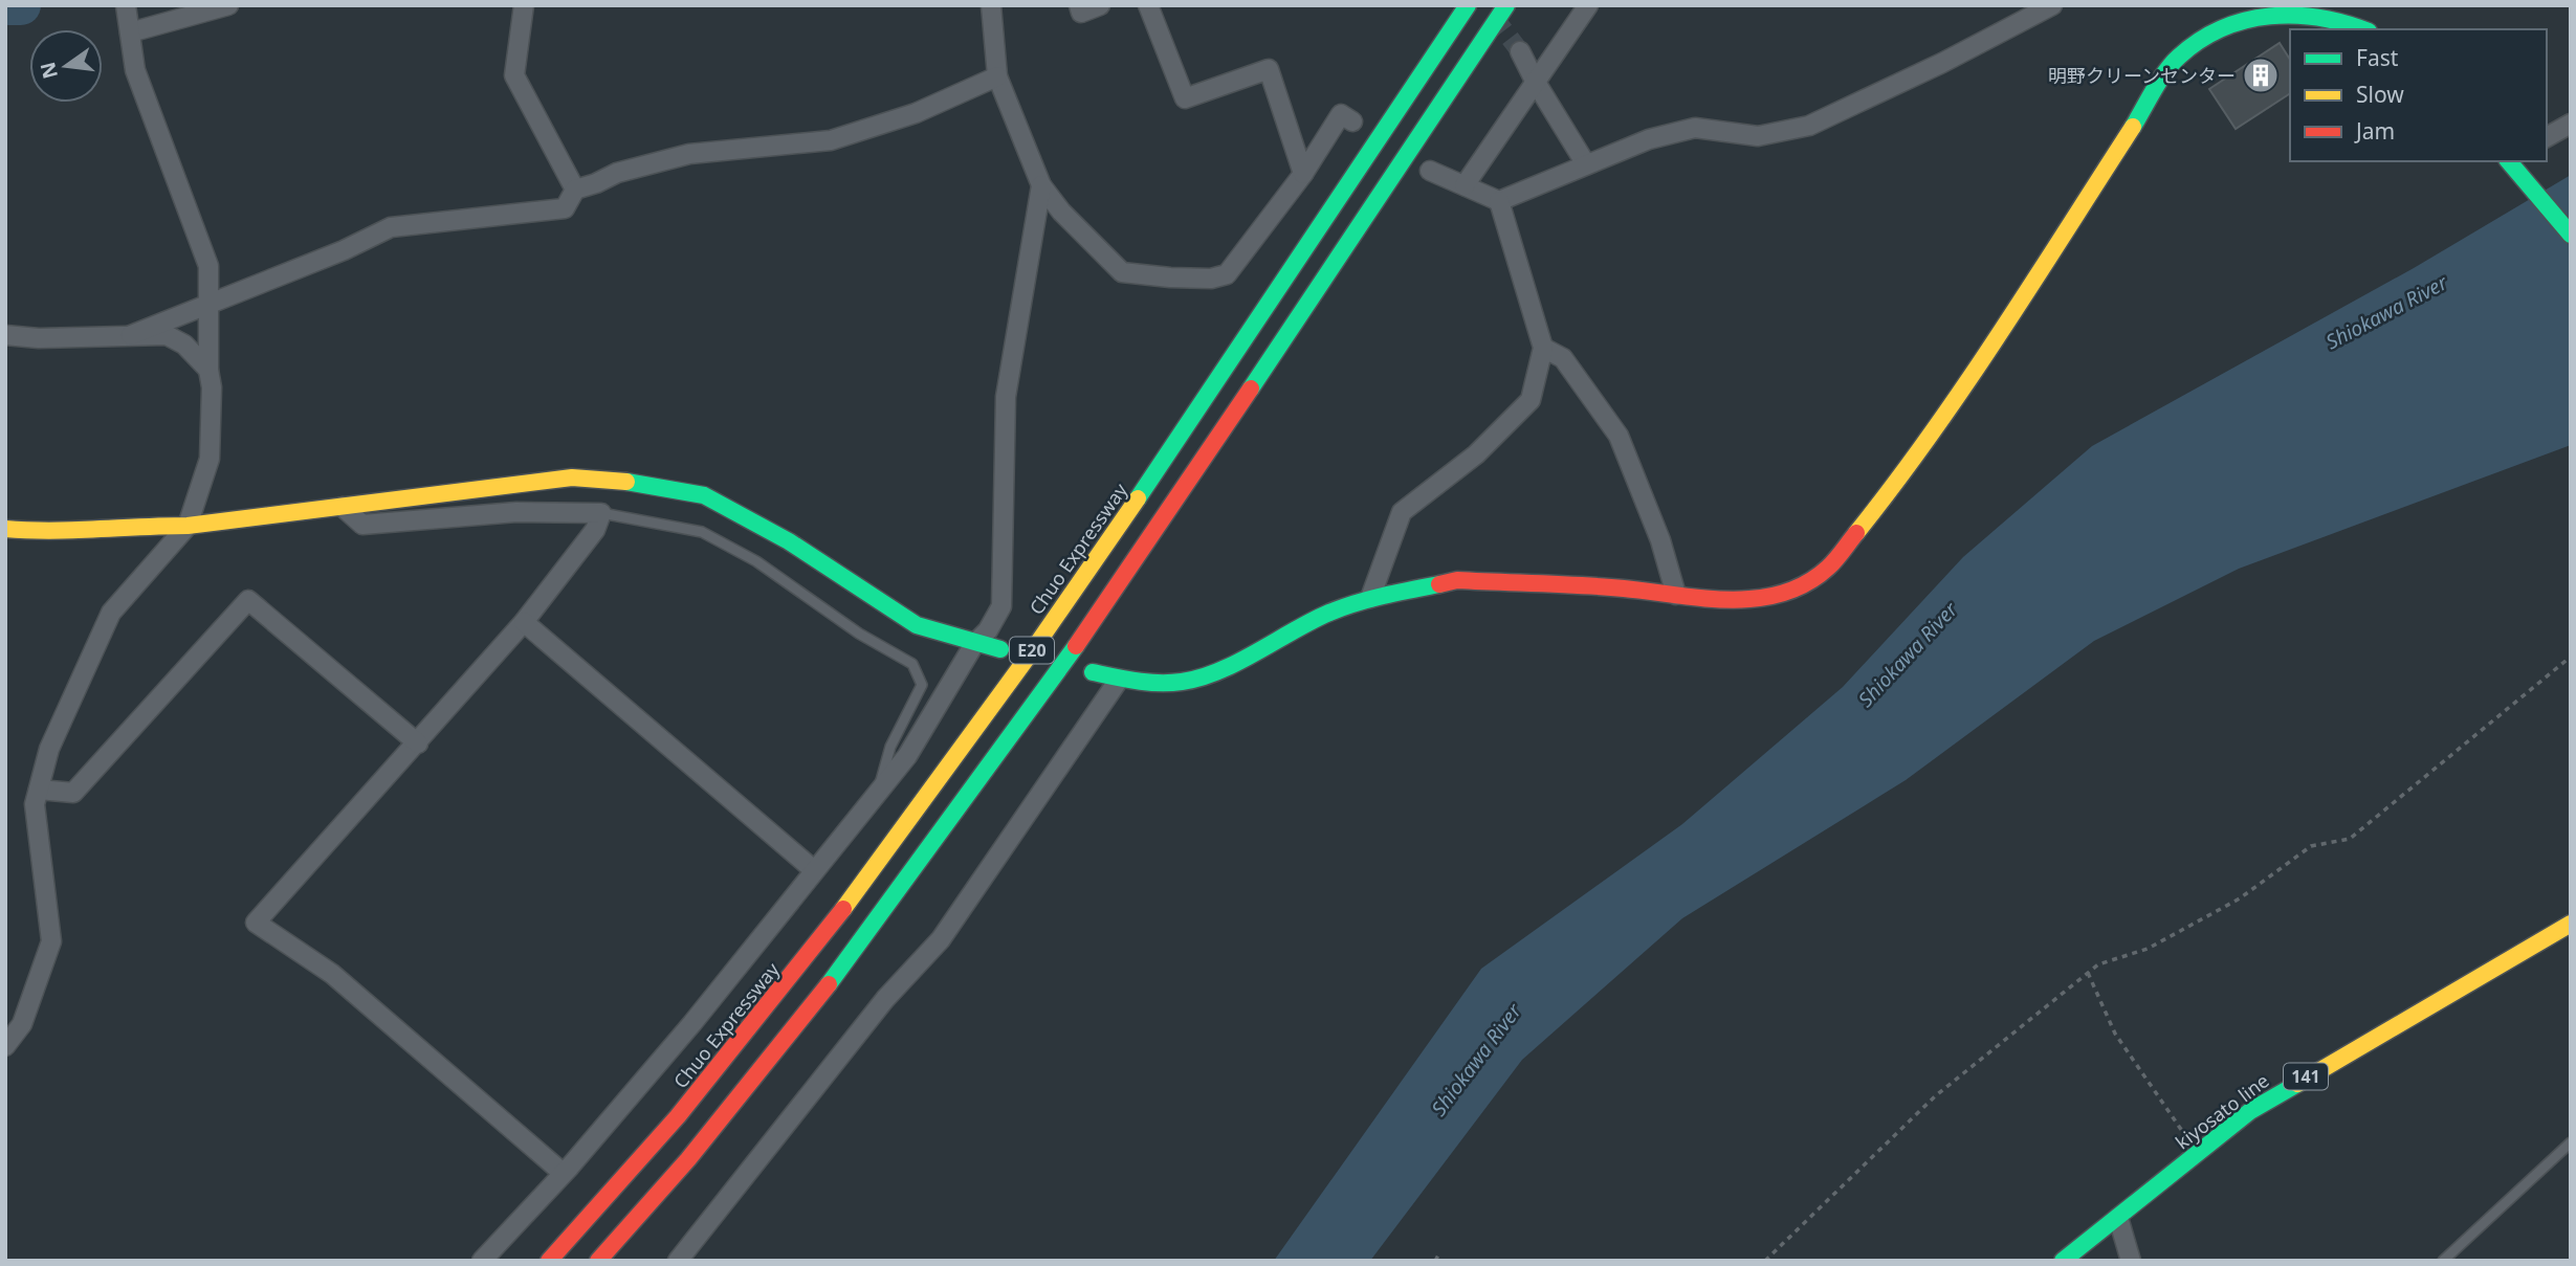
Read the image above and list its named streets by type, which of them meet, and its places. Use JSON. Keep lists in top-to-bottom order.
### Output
{
  "streets": {
    "main road": [
      "Chuo Expressway",
      "E20",
      "141",
      "kiyosato line"
    ]
  },
  "water": ["Shiokawa River"],
  "places": {
    "building": ["明野クリーンセンター"]
  },
  "legend": ["Fast", "Slow", "Jam"],
  "north": "left"
}
